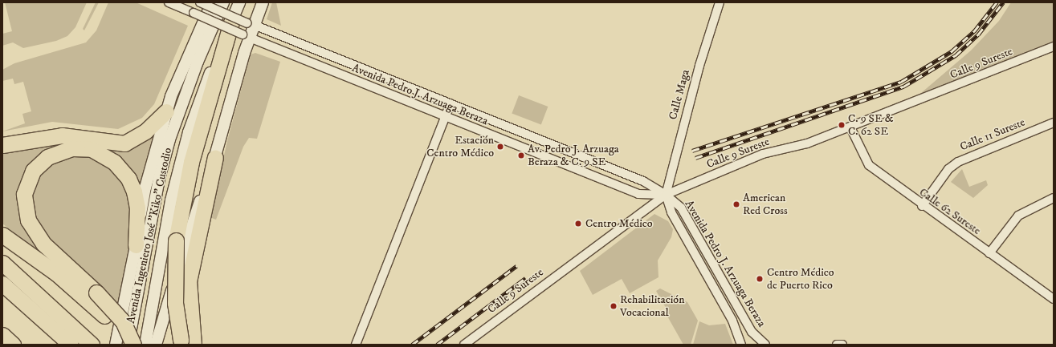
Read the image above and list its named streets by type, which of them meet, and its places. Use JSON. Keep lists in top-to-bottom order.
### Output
{
  "streets": {
    "main road": ["Avenida Ingeniero José \"Kiko\" Custodio"],
    "street": [
      "Calle 9 Sureste",
      "Avenida Pedro J. Arzuaga Beraza",
      "Calle Maga",
      "Calle 11 Sureste",
      "Calle 62 Sureste"
    ]
  },
  "crossings": [
    ["Calle 9 Sureste", "Avenida Pedro J. Arzuaga Beraza"],
    ["Calle 9 Sureste", "Calle Maga"],
    ["Calle 9 Sureste", "Calle 62 Sureste"],
    ["Avenida Pedro J. Arzuaga Beraza", "Calle Maga"],
    ["Calle 11 Sureste", "Calle 62 Sureste"]
  ],
  "places": [
    "C. 9 SE & C. 62 SE",
    "Estación Centro Médico",
    "Av. Pedro J. Arzuaga Beraza & C. 9 SE",
    "American Red Cross",
    "Centro Médico",
    "Centro Médico de Puerto Rico",
    "Rehabilitación Vocacional"
  ]
}
